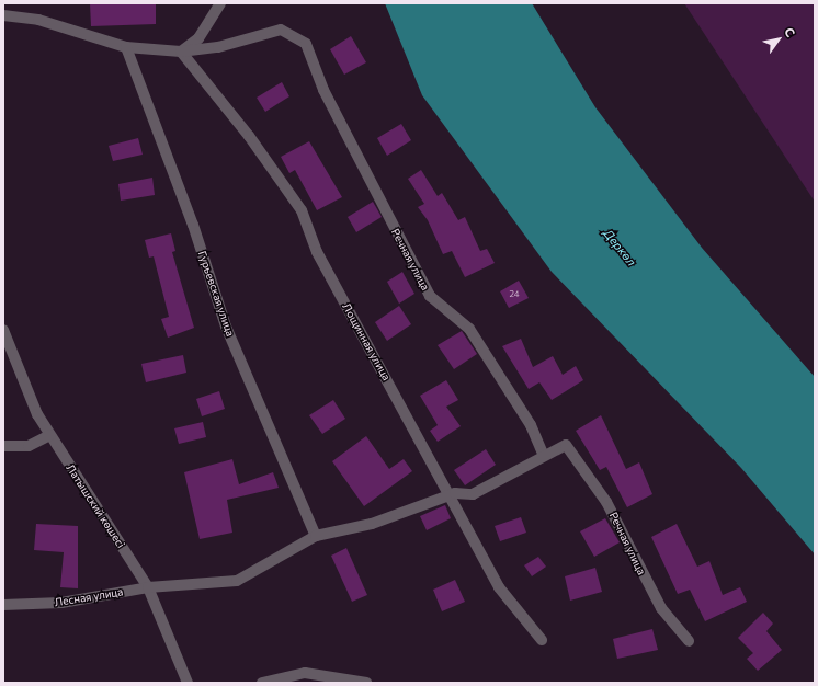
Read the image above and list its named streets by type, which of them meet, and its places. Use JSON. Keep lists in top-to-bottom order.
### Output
{
  "streets": {
    "street": [
      "Речная улица",
      "Гурьевская улица",
      "Лощинная улица",
      "Латышский көшесі",
      "Лесная улица"
    ]
  },
  "crossings": [
    ["Речная улица", "Лощинная улица"],
    ["Речная улица", "Лесная улица"],
    ["Гурьевская улица", "Лесная улица"],
    ["Лощинная улица", "Лесная улица"],
    ["Латышский көшесі", "Лесная улица"]
  ],
  "water": ["Деркөл"],
  "house_numbers": ["24"],
  "north": "top right"
}
